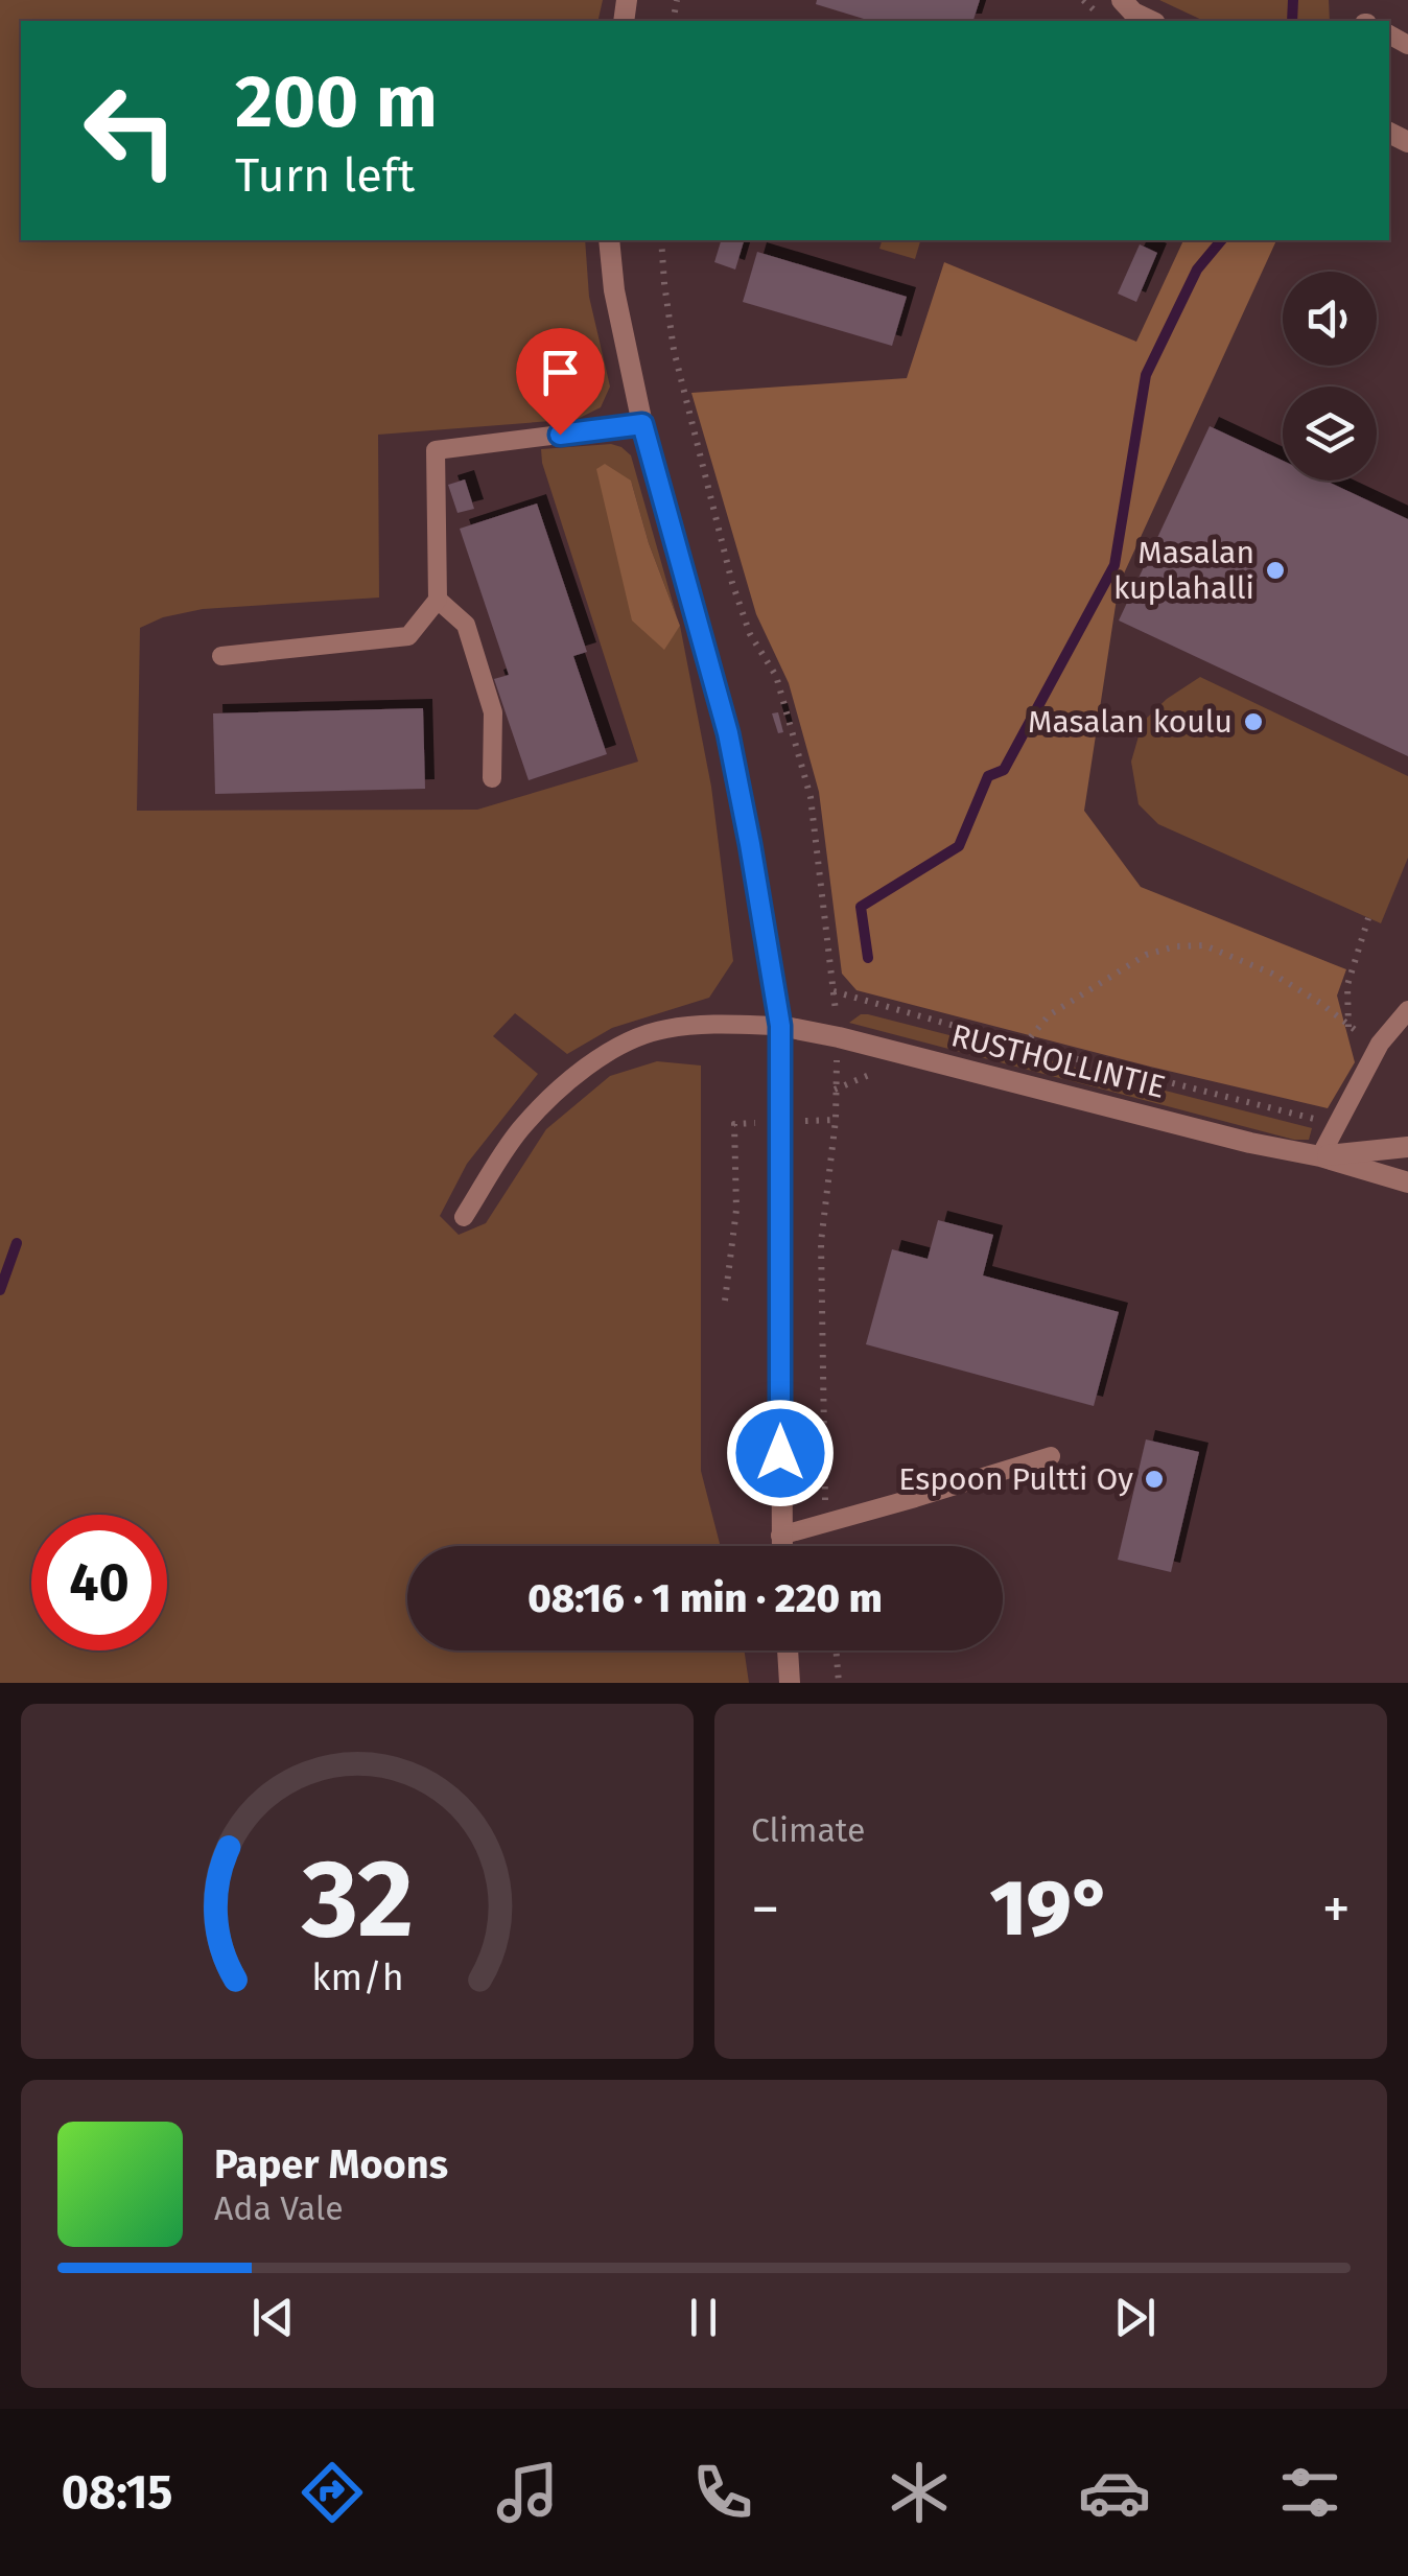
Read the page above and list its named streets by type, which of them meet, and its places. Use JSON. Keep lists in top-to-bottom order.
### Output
{
  "streets": {
    "street": ["RUSTHOLLINTIE"]
  },
  "places": ["Masalan kuplahalli", "Masalan koulu", "Espoon Pultti Oy"],
  "page": {
    "turn": ["200 m", "Turn left"],
    "limit": "40",
    "trip": "08:16 · 1 min · 220 m",
    "tile": "Climate",
    "heat": ["−", "19°", "+"],
    "song": ["Paper Moons", "Ada Vale"],
    "tabs": "08:15",
    "gauge": ["32", "km/h"]
  }
}
